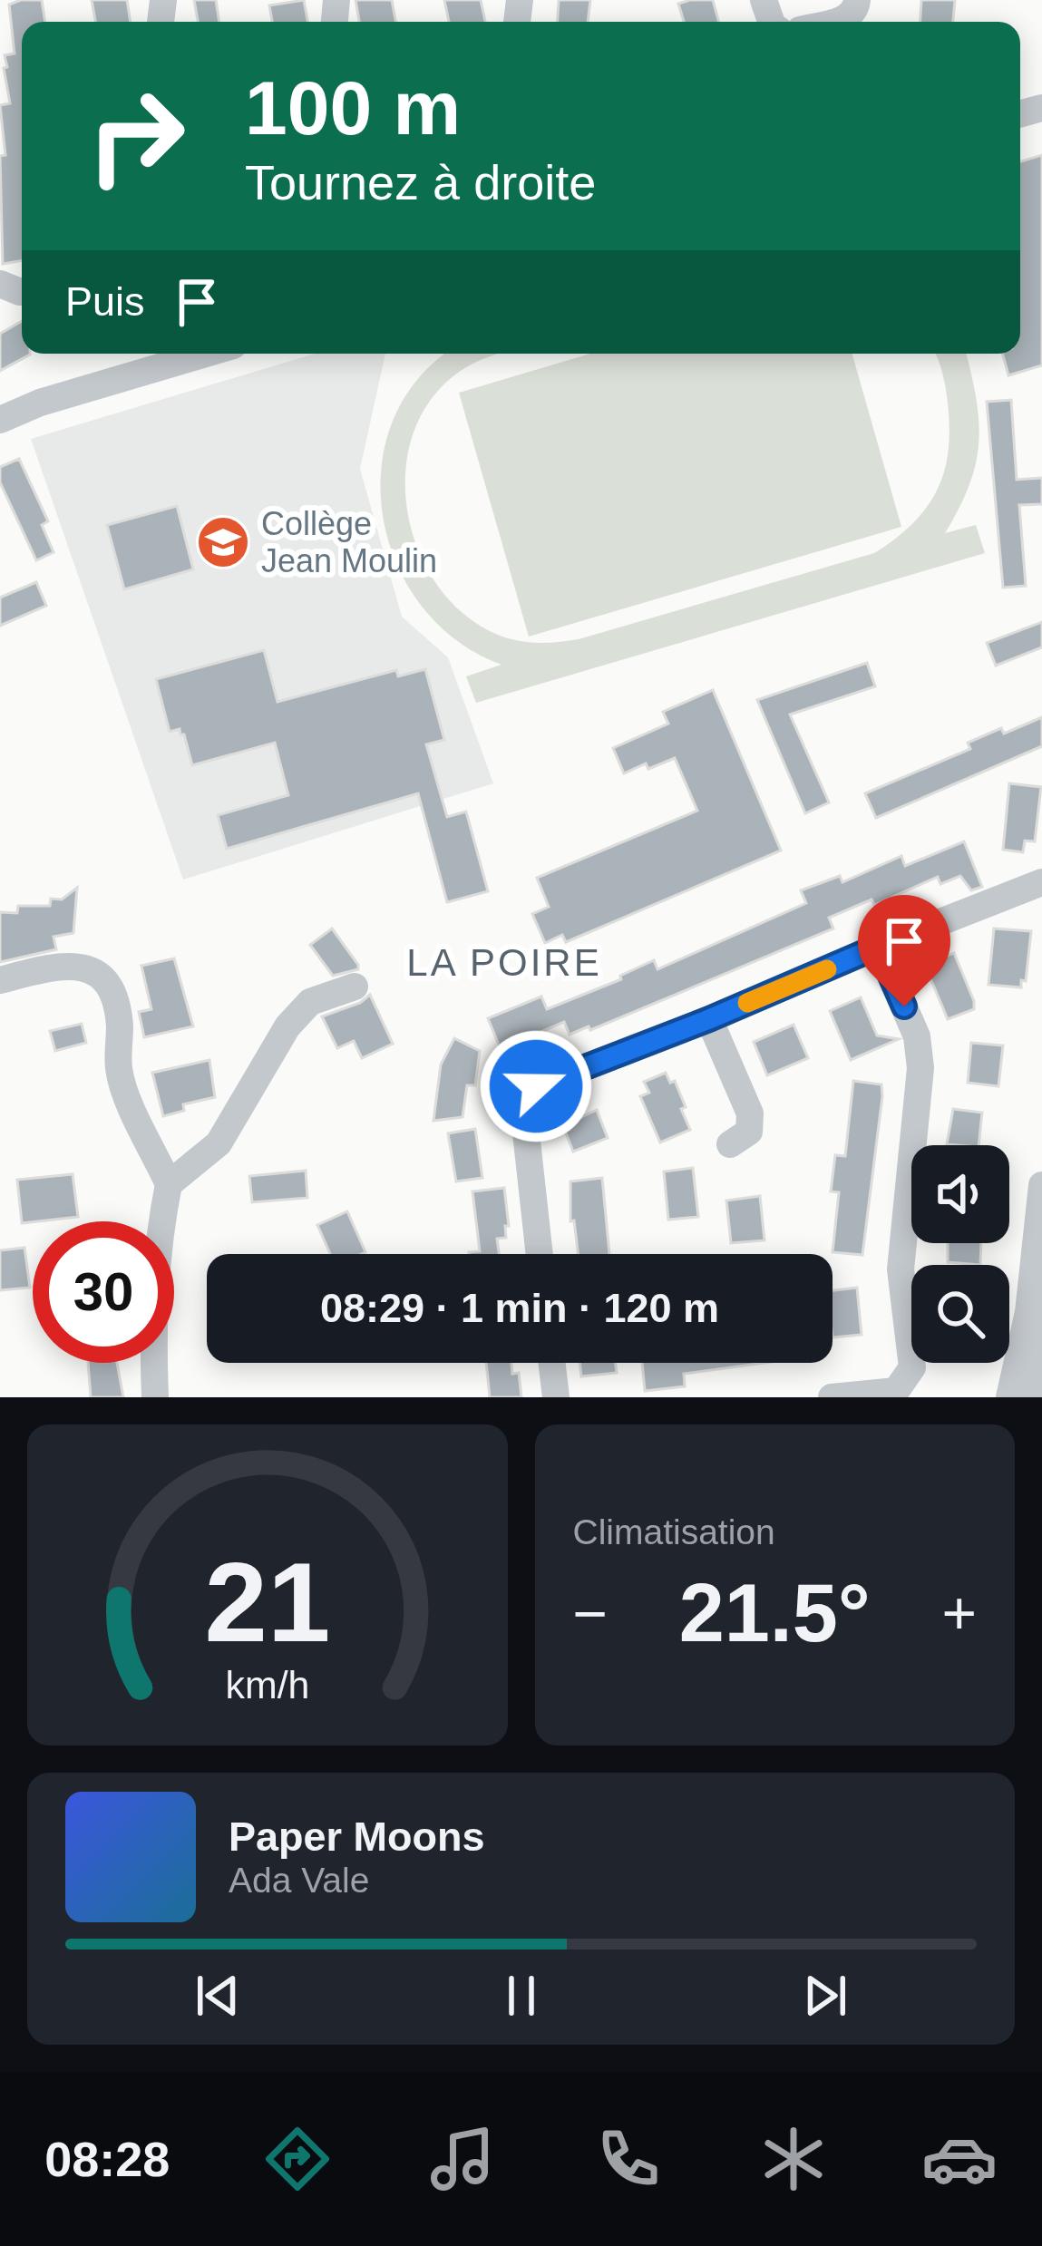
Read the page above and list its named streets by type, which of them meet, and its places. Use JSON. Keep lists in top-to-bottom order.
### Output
{
  "districts": ["LA POIRE"],
  "places": {
    "school or university": ["Collège Jean Moulin"]
  },
  "page": {
    "turn": ["100 m", "Tournez à droite"],
    "then": "Puis",
    "limit": "30",
    "trip": "08:29 · 1 min · 120 m",
    "tile": "Climatisation",
    "heat": ["−", "21.5°", "+"],
    "song": ["Paper Moons", "Ada Vale"],
    "tabs": "08:28",
    "gauge": ["21", "km/h"]
  }
}
